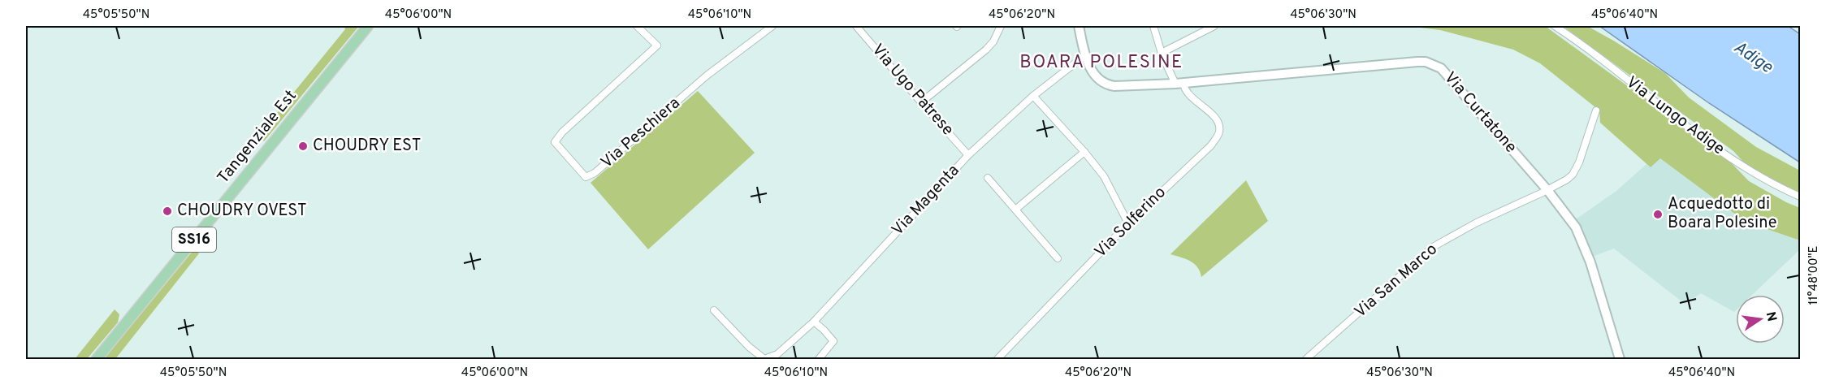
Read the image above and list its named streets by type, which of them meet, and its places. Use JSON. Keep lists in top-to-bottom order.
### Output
{
  "streets": {
    "main road": ["Tangenziale Est", "SS16"],
    "street": [
      "Via Ugo Patrese",
      "Via Curtatone",
      "Via Lungo Adige",
      "Via Peschiera",
      "Via Magenta",
      "Via Solferino",
      "Via San Marco"
    ]
  },
  "crossings": [
    ["Via Ugo Patrese", "Via Magenta"],
    ["Via Curtatone", "Via Magenta"],
    ["Via Curtatone", "Via Solferino"],
    ["Via Curtatone", "Via San Marco"]
  ],
  "districts": ["BOARA POLESINE"],
  "water": ["Adige"],
  "places": ["CHOUDRY EST", "CHOUDRY OVEST", "Acquedotto di Boara Polesine"],
  "north": "right",
  "coordinates": [
    "45°05'50\"N",
    "45°06'00\"N",
    "45°06'10\"N",
    "45°06'20\"N",
    "45°06'30\"N",
    "45°06'40\"N",
    "11°48'00\"E"
  ]
}
